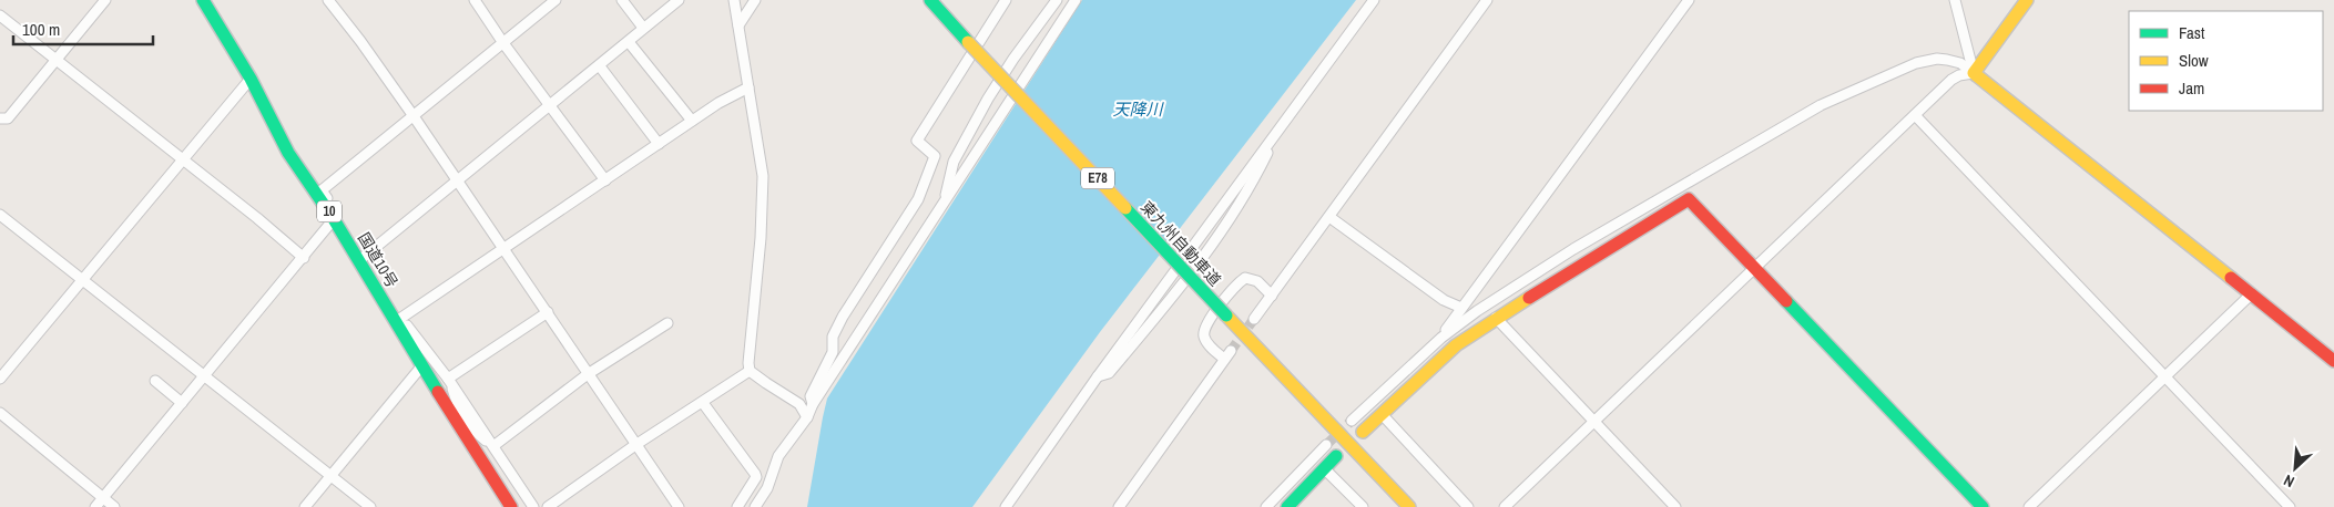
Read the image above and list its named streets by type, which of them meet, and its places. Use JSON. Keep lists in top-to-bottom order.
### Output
{
  "streets": {
    "main road": [
      "E78",
      "10",
      "東九州自動車道",
      "国道10号"
    ]
  },
  "water": ["天降川"],
  "legend": ["Fast", "Slow", "Jam"],
  "scale_bar": "100 m",
  "north": "bottom left"
}
